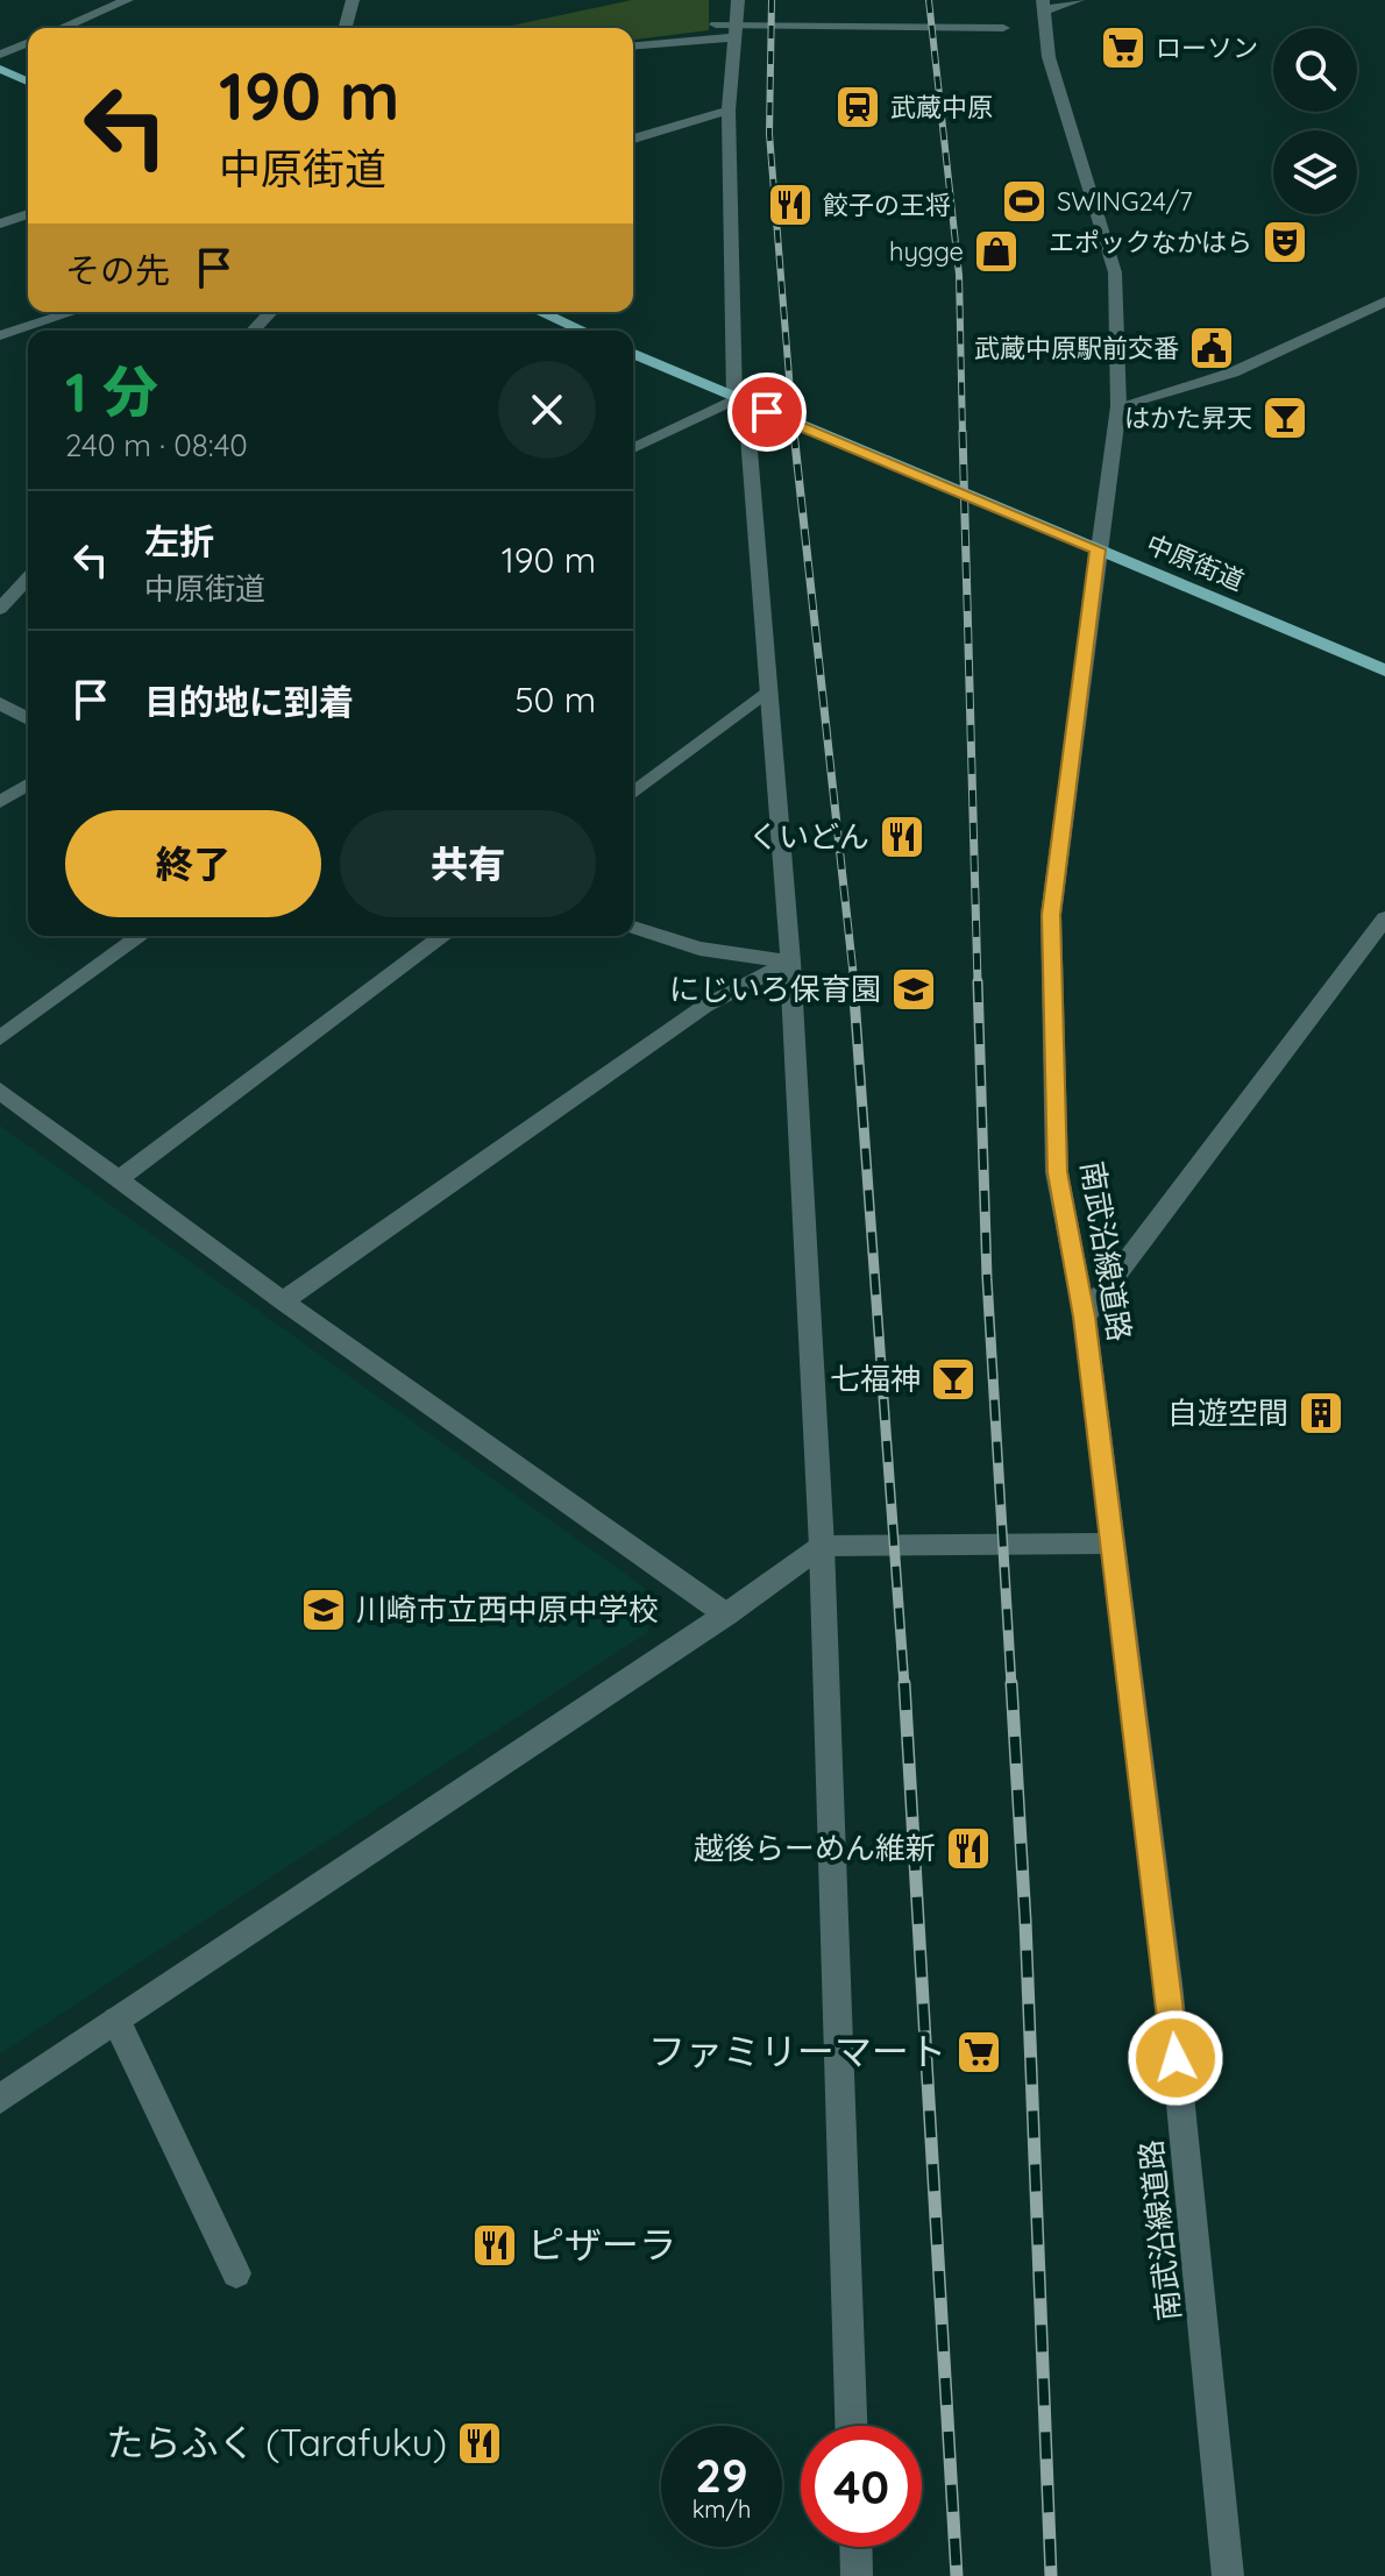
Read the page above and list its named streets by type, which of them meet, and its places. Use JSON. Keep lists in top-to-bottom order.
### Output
{
  "streets": {
    "main road": ["中原街道"],
    "street": ["南武沿線道路"]
  },
  "crossings": [
    ["中原街道", "南武沿線道路"]
  ],
  "places": {
    "supermarket": ["ローソン", "ファミリーマート"],
    "station": ["武蔵中原"],
    "sports": ["SWING24/7"],
    "restaurant": [
      "餃子の王将",
      "くいどん",
      "越後らーめん維新",
      "ピザーラ",
      "たらふく (Tarafuku)"
    ],
    "theatre": ["エポックなかはら"],
    "shop": ["hygge"],
    "public building": ["武蔵中原駅前交番"],
    "bar": ["はかた昇天", "七福神"],
    "school or university": ["にじいろ保育園", "川崎市立西中原中学校"],
    "building": ["自遊空間"]
  },
  "page": {
    "turn": ["190 m", "中原街道"],
    "then": "その先",
    "heading": ["1 分", "240 m · 08:40"],
    "list": [
      {
        "name": "左折",
        "note": "中原街道",
        "value": "190 m"
      },
      {
        "name": "目的地に到着",
        "value": "50 m"
      }
    ],
    "buttons": ["終了", "共有"],
    "speed": "29 km/h",
    "limit": "40"
  }
}
